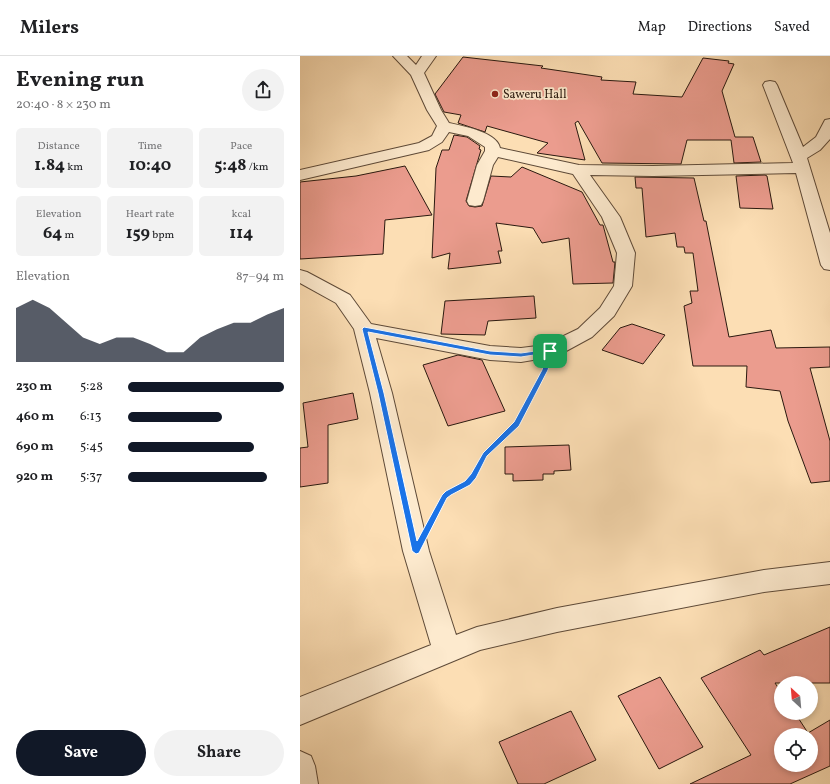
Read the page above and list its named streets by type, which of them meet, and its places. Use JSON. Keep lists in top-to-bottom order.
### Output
{
  "places": ["Saweru Hall"],
  "north": "top left",
  "page": {
    "header": "Milers",
    "nav": ["Map", "Directions", "Saved"],
    "heading": ["Evening run", "20:40 · 8 × 230 m"],
    "stats": [
      ["Distance", "1.84 km"],
      ["Time", "10:40"],
      ["Pace", "5:48 /km"],
      ["Elevation", "64 m"],
      ["Heart rate", "159 bpm"],
      ["kcal", "114"]
    ],
    "chart": ["Elevation", "87–94 m"],
    "list": [
      {
        "name": "230 m",
        "note": "5:28"
      },
      {
        "name": "460 m",
        "note": "6:13"
      },
      {
        "name": "690 m",
        "note": "5:45"
      },
      {
        "name": "920 m",
        "note": "5:37"
      }
    ],
    "buttons": ["Save", "Share"]
  }
}
